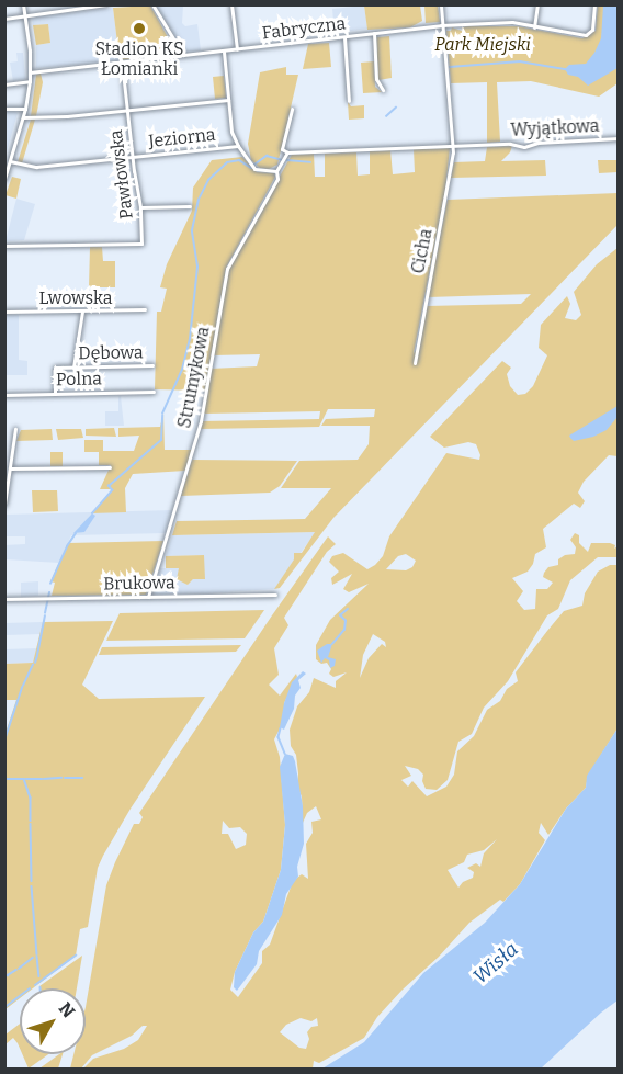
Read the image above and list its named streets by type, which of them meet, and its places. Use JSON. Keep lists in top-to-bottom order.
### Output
{
  "streets": {
    "street": [
      "Fabryczna",
      "Wyjątkowa",
      "Jeziorna",
      "Pawłowska",
      "Cicha",
      "Lwowska",
      "Dębowa",
      "Strumykowa",
      "Polna",
      "Brukowa"
    ]
  },
  "crossings": [
    ["Fabryczna", "Pawłowska"],
    ["Fabryczna", "Cicha"],
    ["Wyjątkowa", "Cicha"],
    ["Jeziorna", "Pawłowska"],
    ["Jeziorna", "Strumykowa"],
    ["Dębowa", "Polna"],
    ["Strumykowa", "Brukowa"]
  ],
  "water": ["Wisła"],
  "parks": ["Park Miejski"],
  "places": ["Stadion KS Łomianki"],
  "north": "top right"
}
